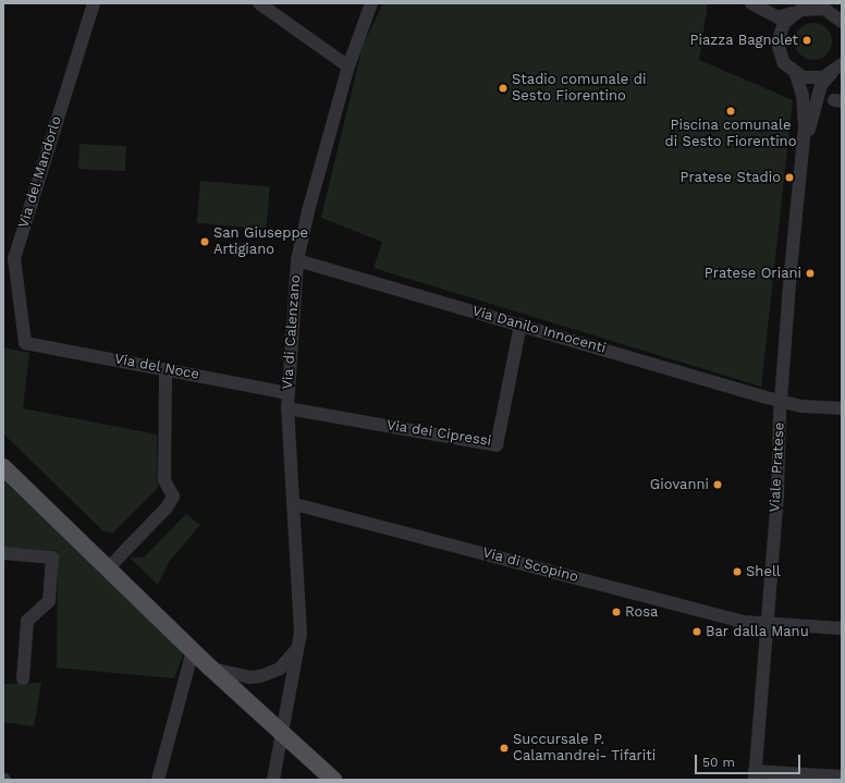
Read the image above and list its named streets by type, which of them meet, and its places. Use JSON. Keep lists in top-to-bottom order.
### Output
{
  "streets": {
    "street": [
      "Via del Mandorlo",
      "Via Danilo Innocenti",
      "Via di Calenzano",
      "Via del Noce",
      "Via dei Cipressi",
      "Viale Pratese",
      "Via di Scopino"
    ]
  },
  "crossings": [
    ["Via del Mandorlo", "Via del Noce"],
    ["Via Danilo Innocenti", "Via di Calenzano"],
    ["Via Danilo Innocenti", "Via dei Cipressi"],
    ["Via Danilo Innocenti", "Viale Pratese"],
    ["Via di Calenzano", "Via del Noce"],
    ["Via di Calenzano", "Via dei Cipressi"],
    ["Via di Calenzano", "Via di Scopino"],
    ["Viale Pratese", "Via di Scopino"]
  ],
  "places": [
    "Piazza Bagnolet",
    "Stadio comunale di Sesto Fiorentino",
    "Piscina comunale di Sesto Fiorentino",
    "Pratese Stadio",
    "San Giuseppe Artigiano",
    "Pratese Oriani",
    "Giovanni",
    "Shell",
    "Rosa",
    "Bar dalla Manu",
    "Succursale P. Calamandrei- Tifariti"
  ],
  "scale_bar": "50 m"
}
